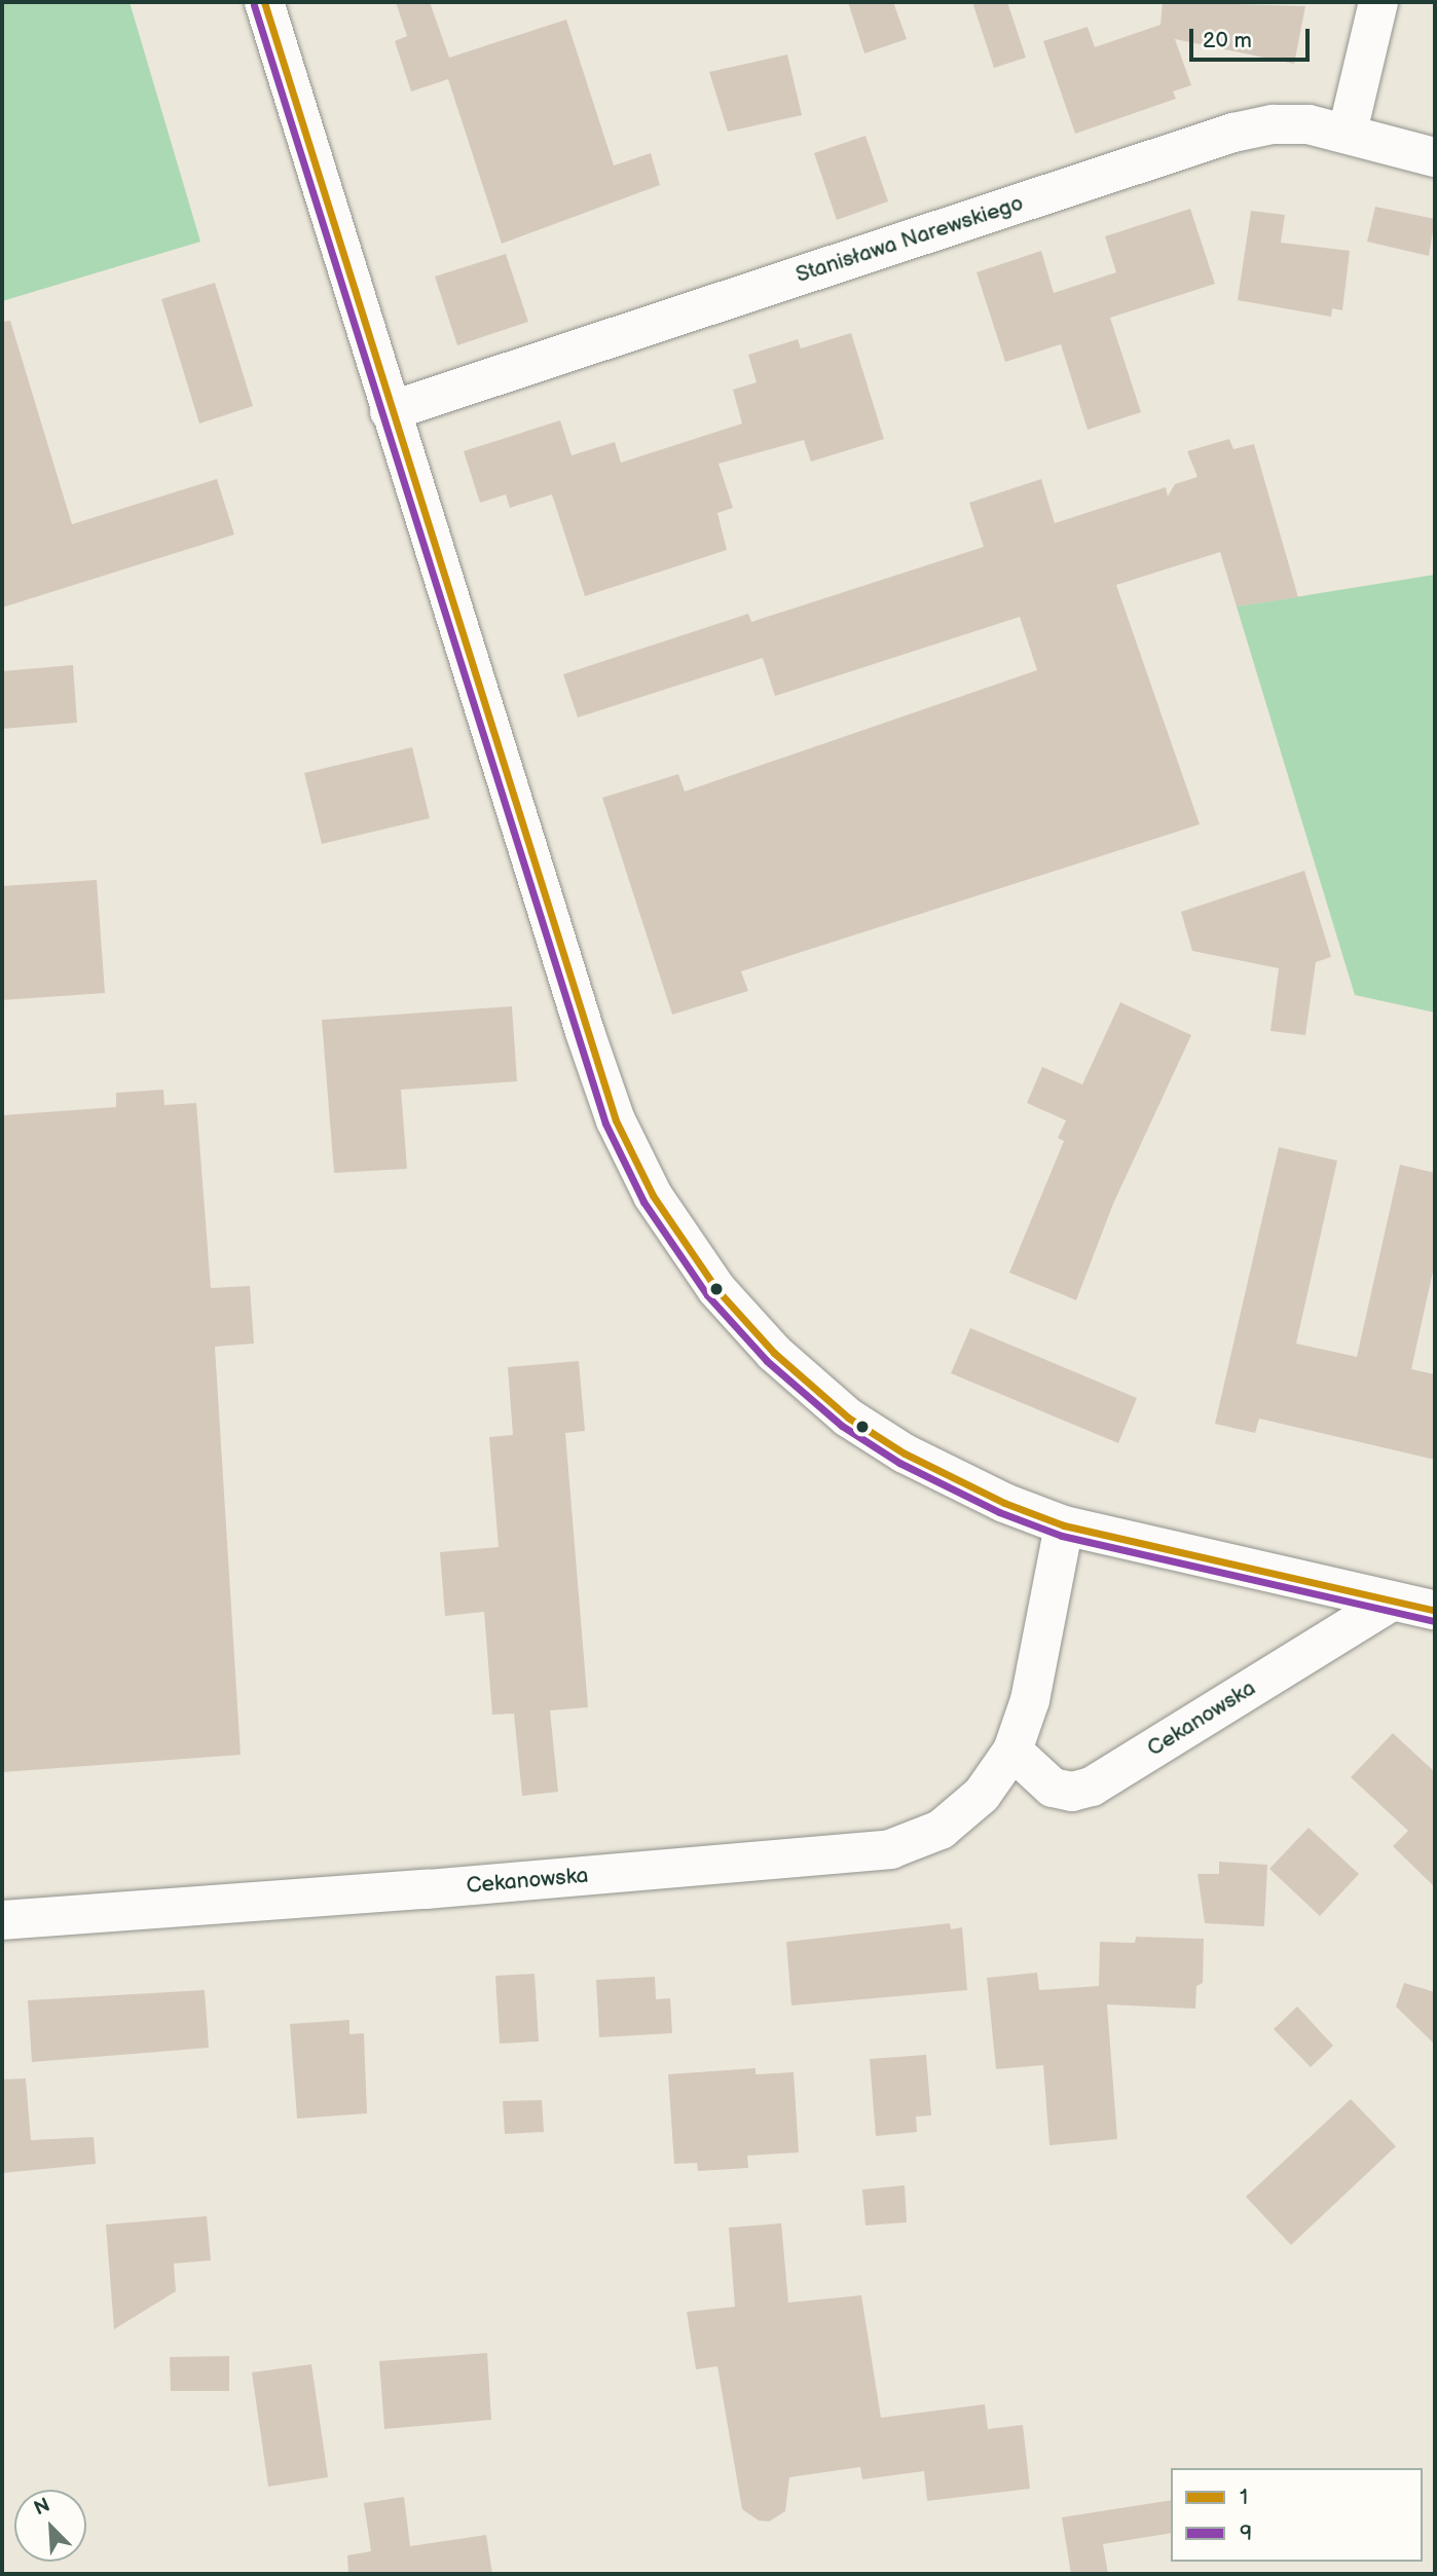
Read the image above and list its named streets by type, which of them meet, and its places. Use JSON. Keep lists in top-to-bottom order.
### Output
{
  "streets": {
    "street": ["Stanisława Narewskiego", "Cekanowska"]
  },
  "lines": ["transit line 1", "transit line 9"],
  "legend": ["1", "9"],
  "scale_bar": "20 m",
  "north": "top left"
}
